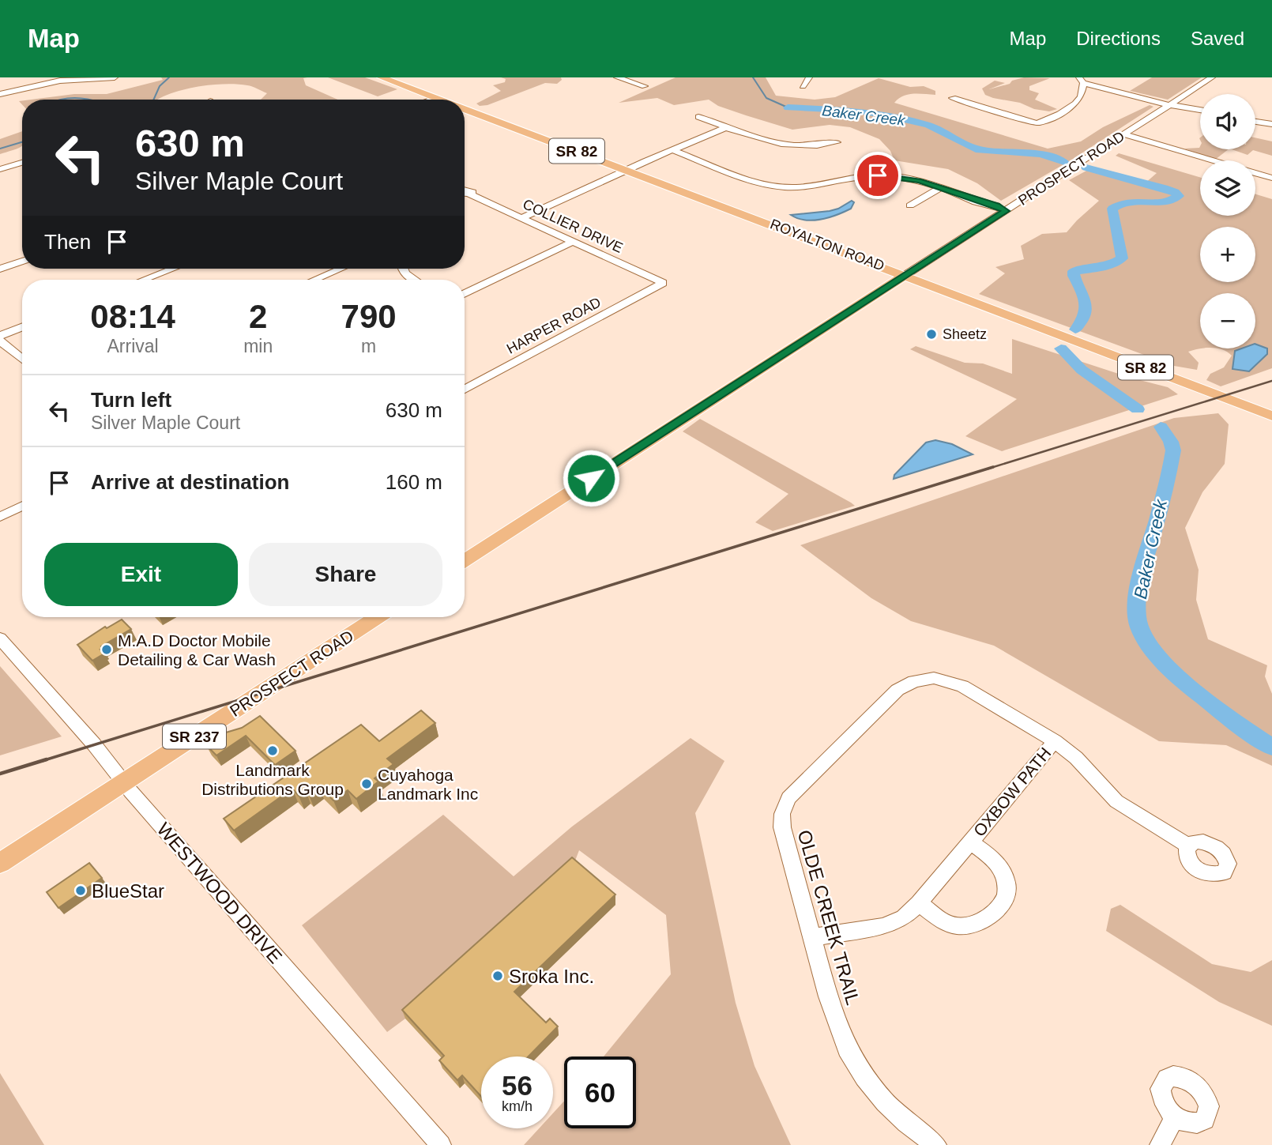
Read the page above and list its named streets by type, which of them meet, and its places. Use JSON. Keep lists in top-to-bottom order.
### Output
{
  "streets": {
    "main road": [
      "SR 82",
      "PROSPECT ROAD",
      "ROYALTON ROAD",
      "SR 237"
    ],
    "street": [
      "COLLIER DRIVE",
      "HARPER ROAD",
      "OXBOW PATH",
      "WESTWOOD DRIVE",
      "OLDE CREEK TRAIL"
    ]
  },
  "crossings": [
    ["PROSPECT ROAD", "ROYALTON ROAD"],
    ["PROSPECT ROAD", "WESTWOOD DRIVE"],
    ["COLLIER DRIVE", "HARPER ROAD"],
    ["OXBOW PATH", "OLDE CREEK TRAIL"]
  ],
  "water": ["Baker Creek"],
  "places": [
    "Sheetz",
    "M.A.D Doctor Mobile Detailing & Car Wash",
    "Landmark Distributions Group",
    "Cuyahoga Landmark Inc",
    "BlueStar",
    "Sroka Inc."
  ],
  "page": {
    "header": "Map",
    "nav": ["Map", "Directions", "Saved"],
    "map_buttons": ["+", "−"],
    "turn": ["630 m", "Silver Maple Court"],
    "then": "Then",
    "eta": [
      "08:14",
      "Arrival",
      "2",
      "min",
      "790",
      "m"
    ],
    "list": [
      {
        "name": "Turn left",
        "note": "Silver Maple Court",
        "value": "630 m"
      },
      {
        "name": "Arrive at destination",
        "value": "160 m"
      }
    ],
    "buttons": ["Exit", "Share"],
    "speed": "56 km/h",
    "limit": "60"
  }
}
